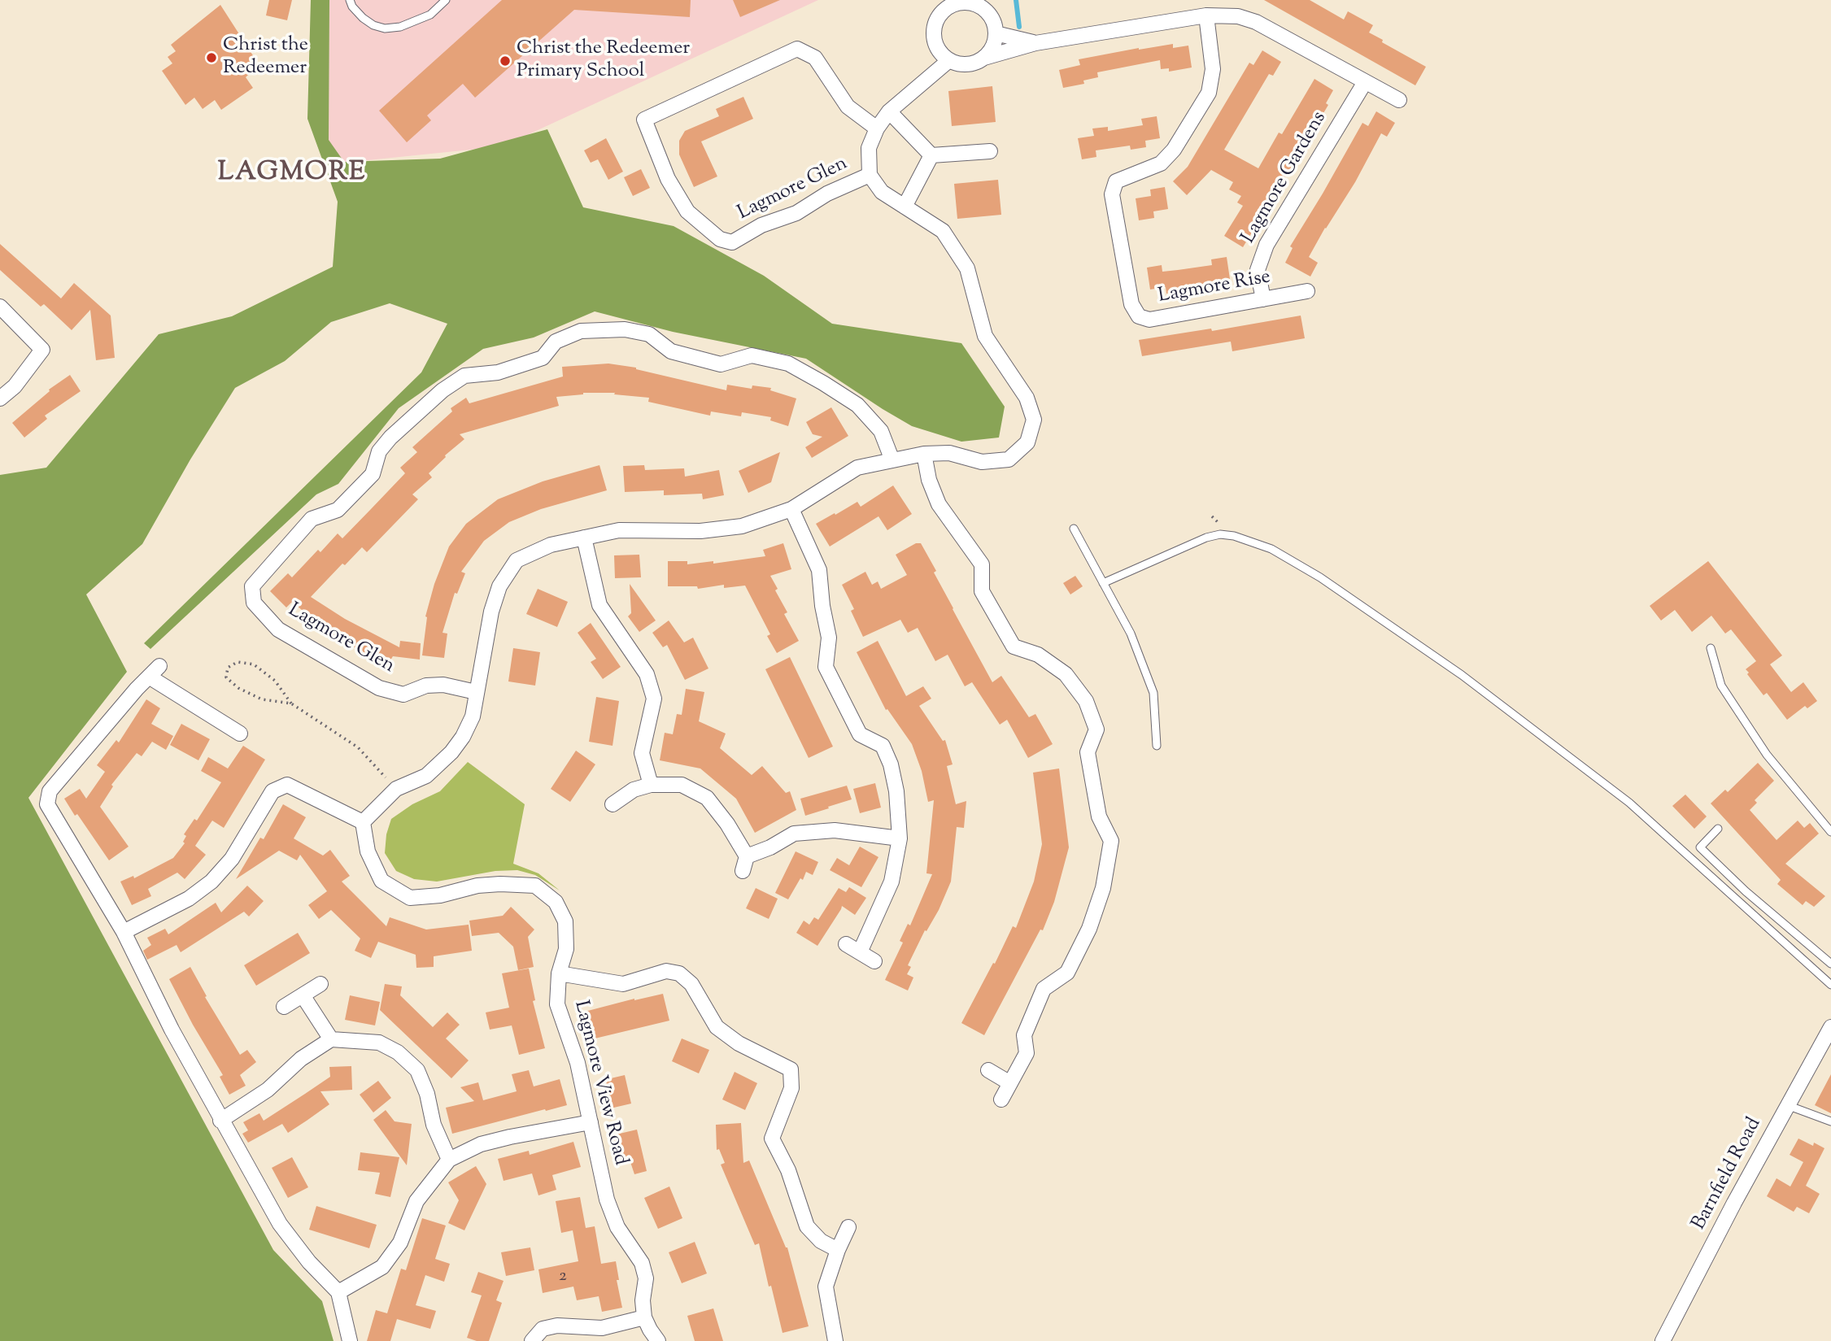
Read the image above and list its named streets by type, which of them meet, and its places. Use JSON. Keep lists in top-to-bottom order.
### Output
{
  "streets": {
    "street": [
      "Lagmore Gardens",
      "Lagmore Glen",
      "Lagmore Rise",
      "Lagmore View Road",
      "Barnfield Road"
    ]
  },
  "crossings": [
    ["Lagmore Gardens", "Lagmore Rise"]
  ],
  "districts": ["LAGMORE"],
  "places": ["Christ the Redeemer", "Christ the Redeemer Primary School"],
  "house_numbers": ["2"]
}
